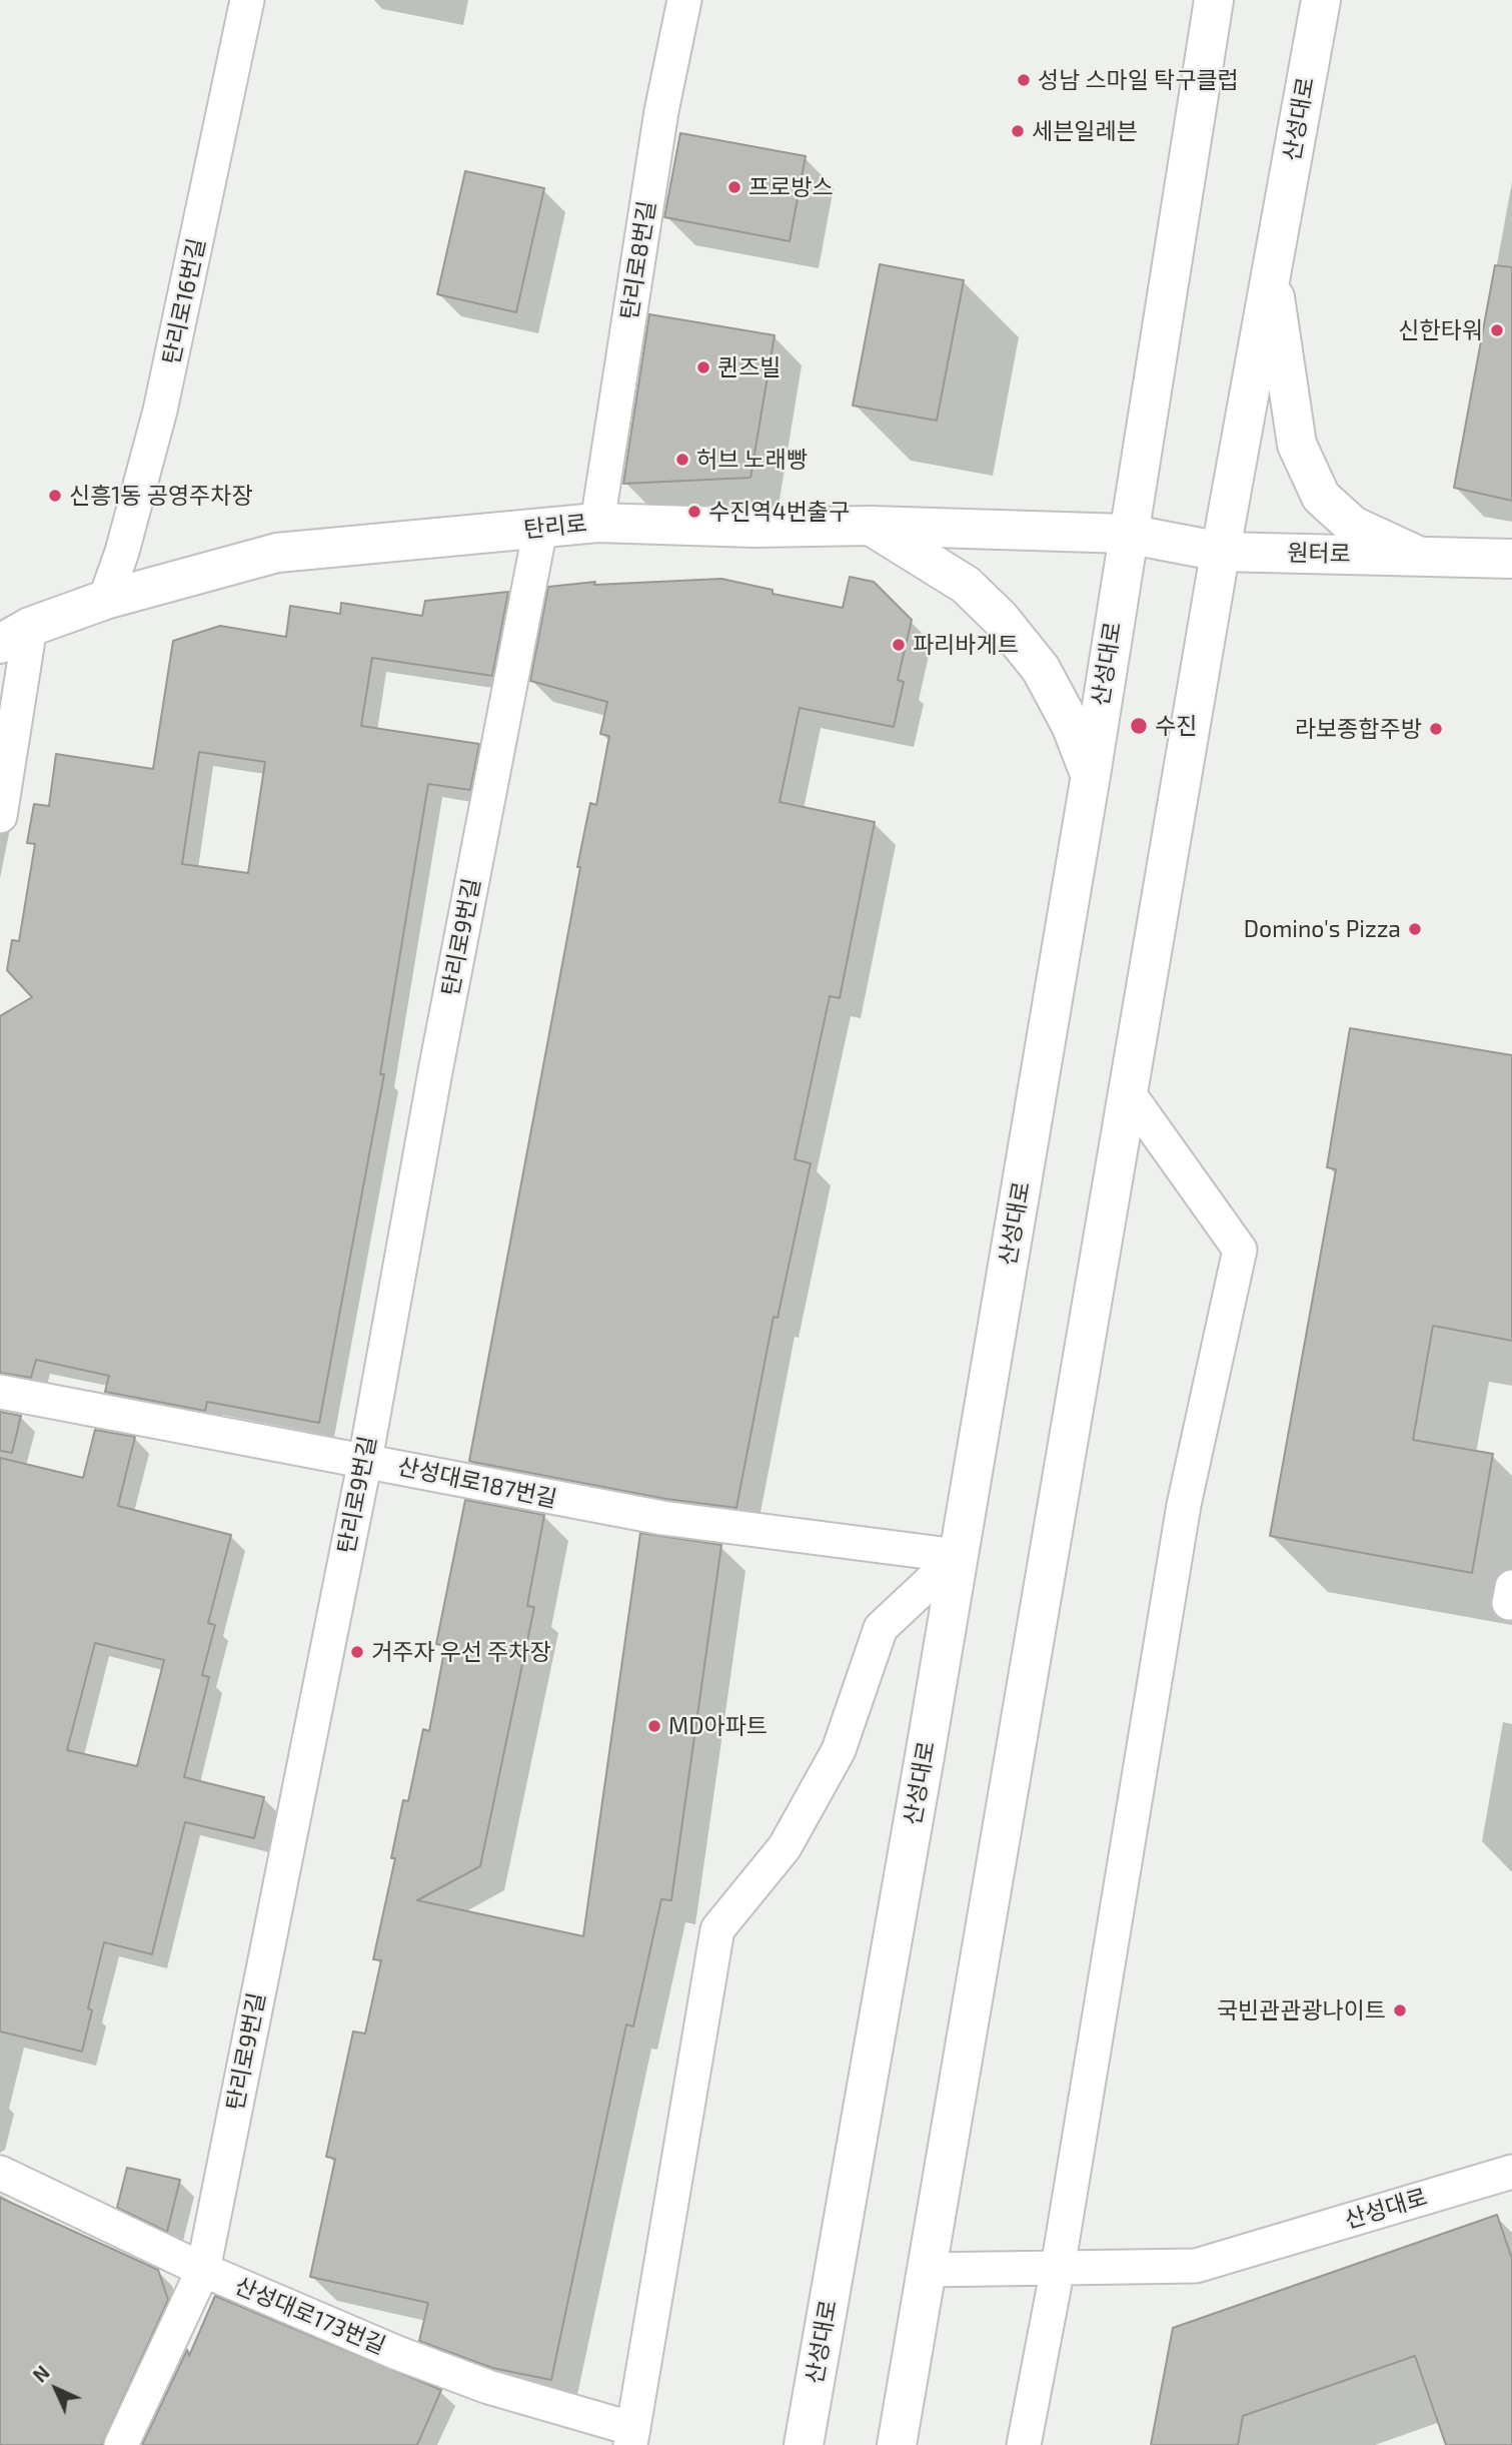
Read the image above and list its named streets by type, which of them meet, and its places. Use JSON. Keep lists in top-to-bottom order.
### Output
{
  "streets": {
    "main road": ["산성대로", "탄리로", "원터로"],
    "street": [
      "탄리로8번길",
      "탄리로16번길",
      "탄리로9번길",
      "산성대로187번길",
      "산성대로173번길"
    ]
  },
  "crossings": [
    ["산성대로", "탄리로"],
    ["산성대로", "원터로"],
    ["산성대로", "산성대로187번길"],
    ["탄리로8번길", "탄리로"],
    ["탄리로16번길", "탄리로"],
    ["탄리로", "원터로"],
    ["탄리로", "탄리로9번길"],
    ["탄리로9번길", "산성대로187번길"],
    ["탄리로9번길", "산성대로173번길"]
  ],
  "places": [
    "성남 스마일 탁구클럽",
    "세븐일레븐",
    "프로방스",
    "신한타워",
    "퀸즈빌",
    "허브 노래빵",
    "신흥1동 공영주차장",
    "수진역4번출구",
    "파리바게트",
    "수진",
    "라보종합주방",
    "Domino's Pizza",
    "거주자 우선 주차장",
    "MD아파트",
    "국빈관관광나이트"
  ],
  "north": "top left"
}
